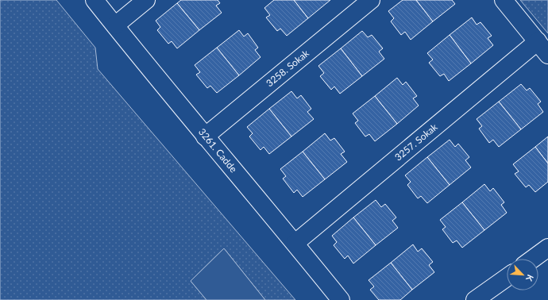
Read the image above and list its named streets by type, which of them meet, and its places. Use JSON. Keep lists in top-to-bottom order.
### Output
{
  "streets": {
    "street": ["3258. Sokak", "3257. Sokak", "3261. Cadde"]
  },
  "crossings": [
    ["3258. Sokak", "3261. Cadde"],
    ["3257. Sokak", "3261. Cadde"]
  ],
  "north": "bottom right"
}
